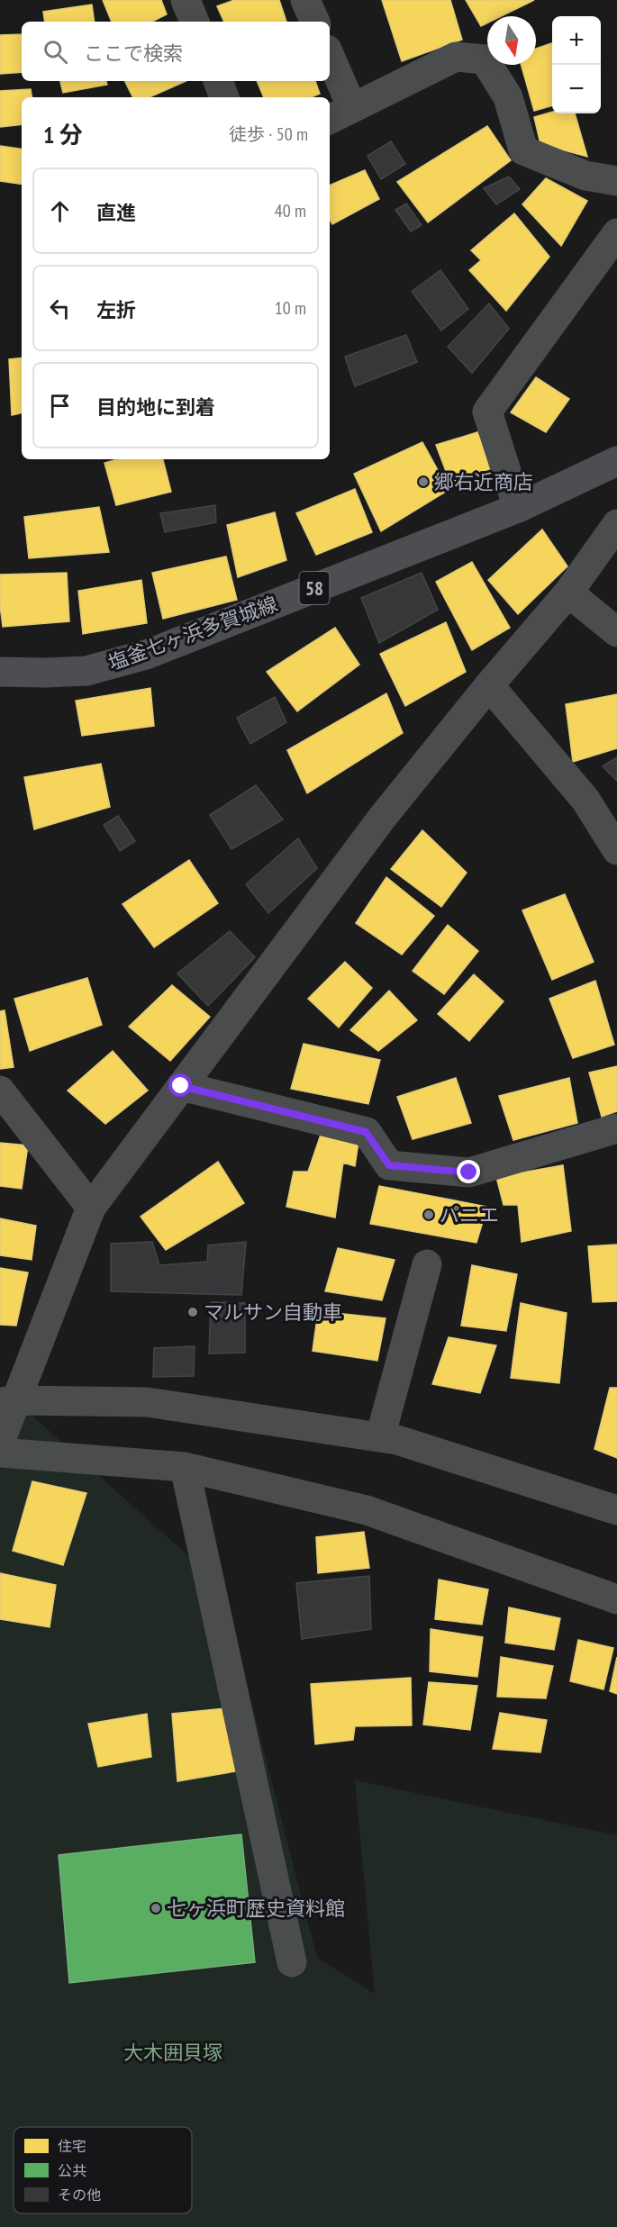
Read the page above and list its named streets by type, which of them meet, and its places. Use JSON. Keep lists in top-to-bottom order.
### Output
{
  "streets": {
    "main road": ["58", "塩釜七ヶ浜多賀城線"]
  },
  "parks": ["大木囲貝塚"],
  "places": [
    "郷右近商店",
    "パニエ",
    "マルサン自動車",
    "七ヶ浜町歴史資料館"
  ],
  "legend": ["住宅", "公共", "その他"],
  "north": "bottom",
  "page": {
    "map_buttons": ["+", "−"],
    "search": "ここで検索",
    "heading": ["1 分", "徒歩 · 50 m"],
    "list": [
      ["直進", "40 m"],
      ["左折", "10 m"],
      "目的地に到着"
    ]
  }
}
